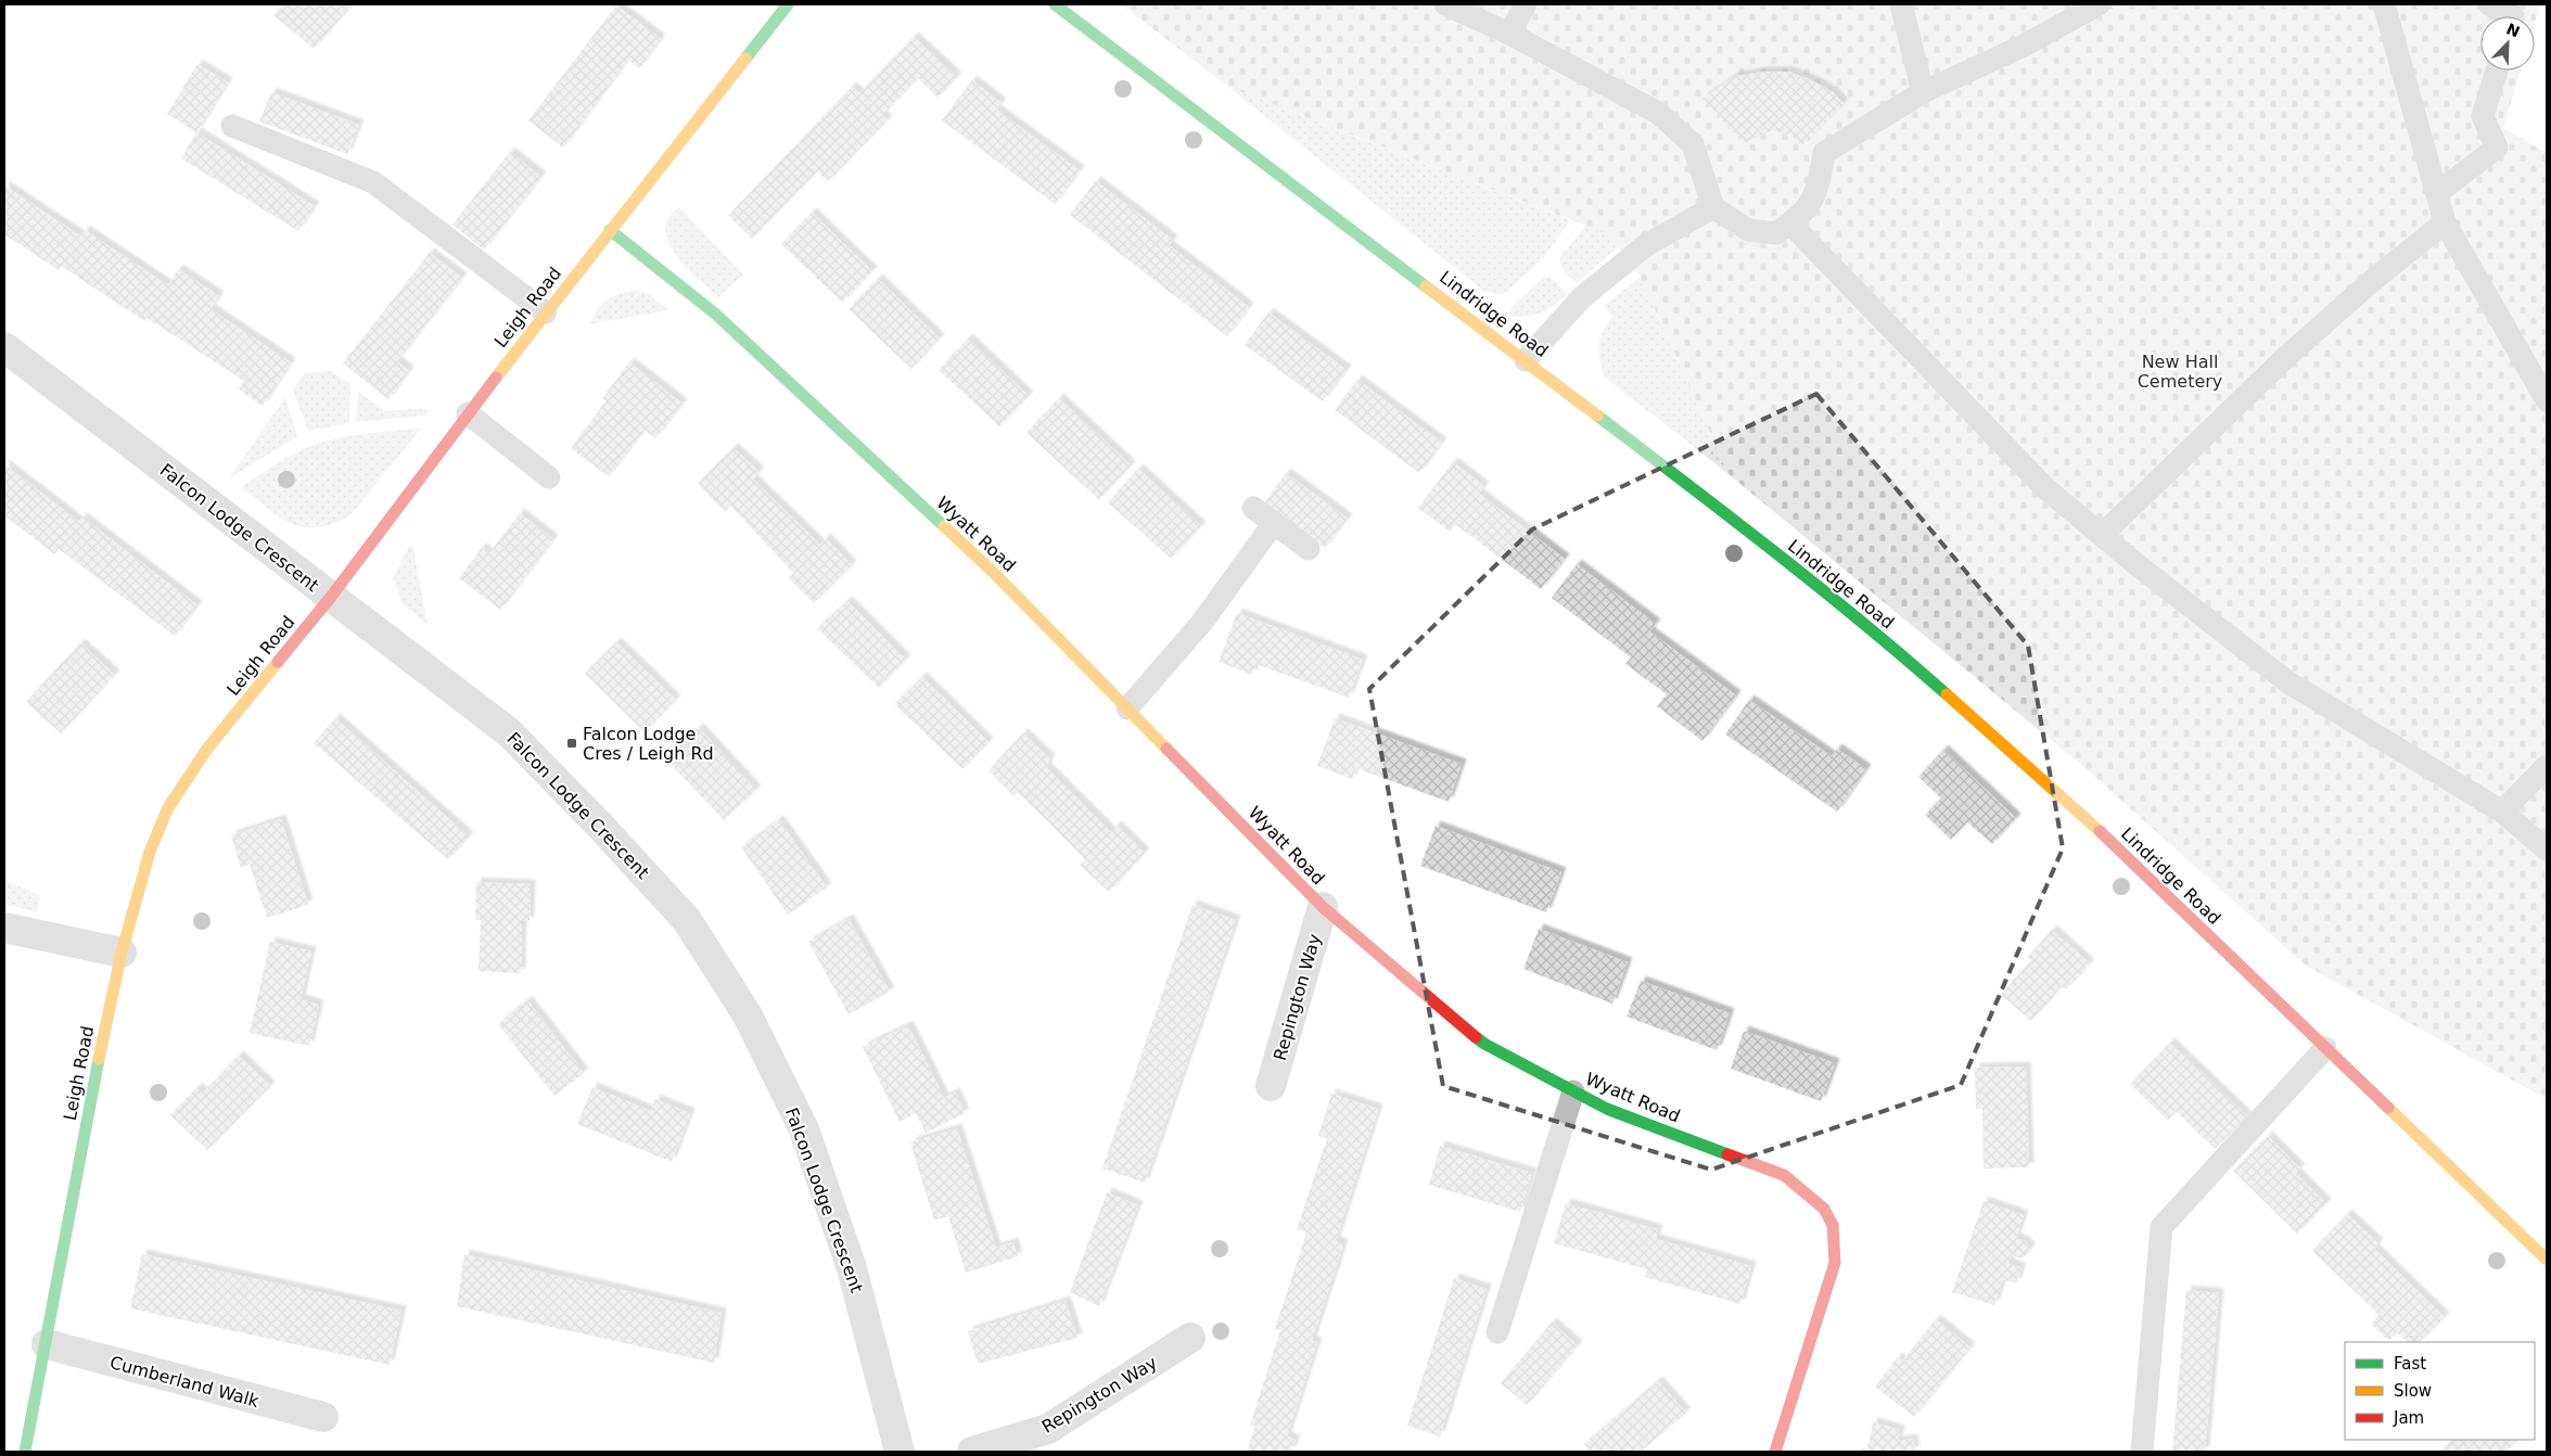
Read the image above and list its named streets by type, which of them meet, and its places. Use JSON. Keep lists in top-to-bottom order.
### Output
{
  "streets": {
    "street": [
      "Leigh Road",
      "Lindridge Road",
      "Falcon Lodge Crescent",
      "Wyatt Road",
      "Repington Way",
      "Cumberland Walk"
    ]
  },
  "crossings": [
    ["Leigh Road", "Falcon Lodge Crescent"],
    ["Leigh Road", "Wyatt Road"],
    ["Leigh Road", "Cumberland Walk"],
    ["Wyatt Road", "Repington Way"]
  ],
  "parks": ["New Hall Cemetery"],
  "places": {
    "transit": ["Falcon Lodge Cres / Leigh Rd"]
  },
  "legend": ["Fast", "Slow", "Jam"],
  "north": "top right"
}
